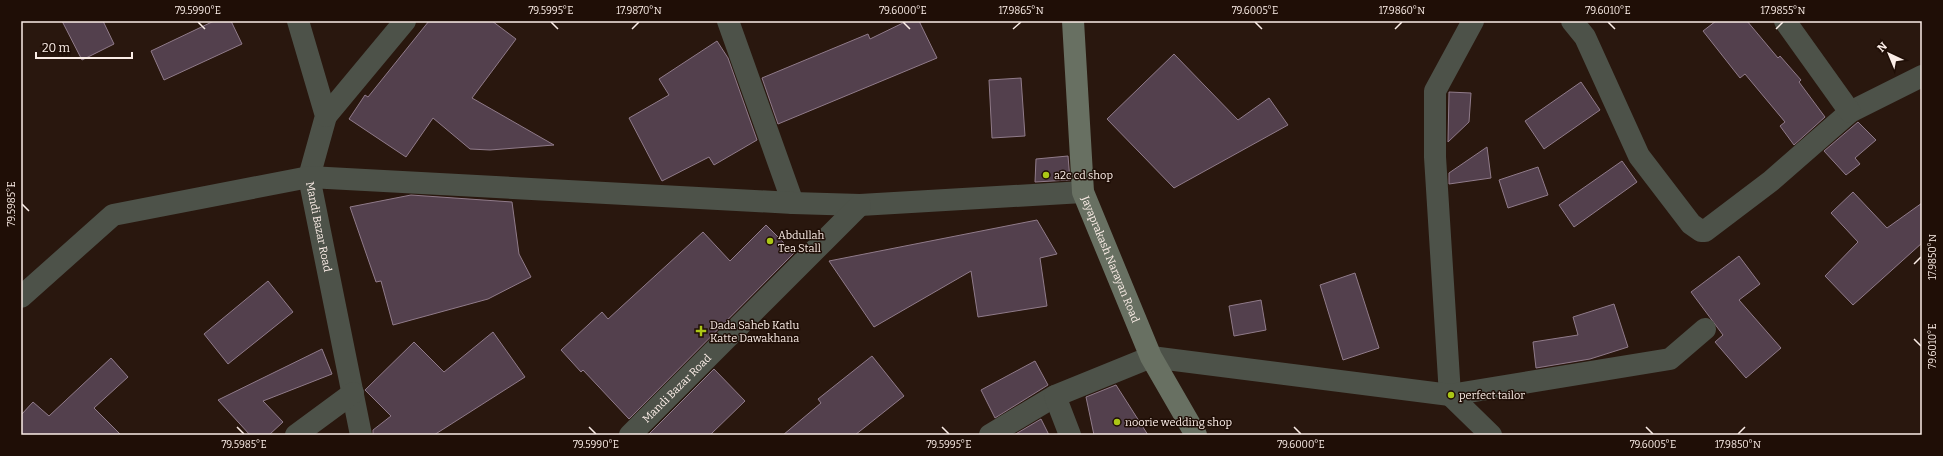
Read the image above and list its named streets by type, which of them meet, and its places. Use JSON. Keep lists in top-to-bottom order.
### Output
{
  "streets": {
    "street": ["Mandi Bazar Road", "Jayaprakash Narayan Road"]
  },
  "places": {
    "other": [
      "a2c cd shop",
      "Abdullah Tea Stall",
      "perfect tailor",
      "noorie wedding shop"
    ],
    "health": ["Dada Saheb Katlu Katte Dawakhana"]
  },
  "scale_bar": "20 m",
  "north": "top left",
  "coordinates": [
    "79.5990°E",
    "79.5995°E",
    "17.9870°N",
    "79.6000°E",
    "17.9865°N",
    "79.6005°E",
    "17.9860°N",
    "79.6010°E",
    "17.9855°N",
    "79.5985°E",
    "17.9850°N"
  ]
}
